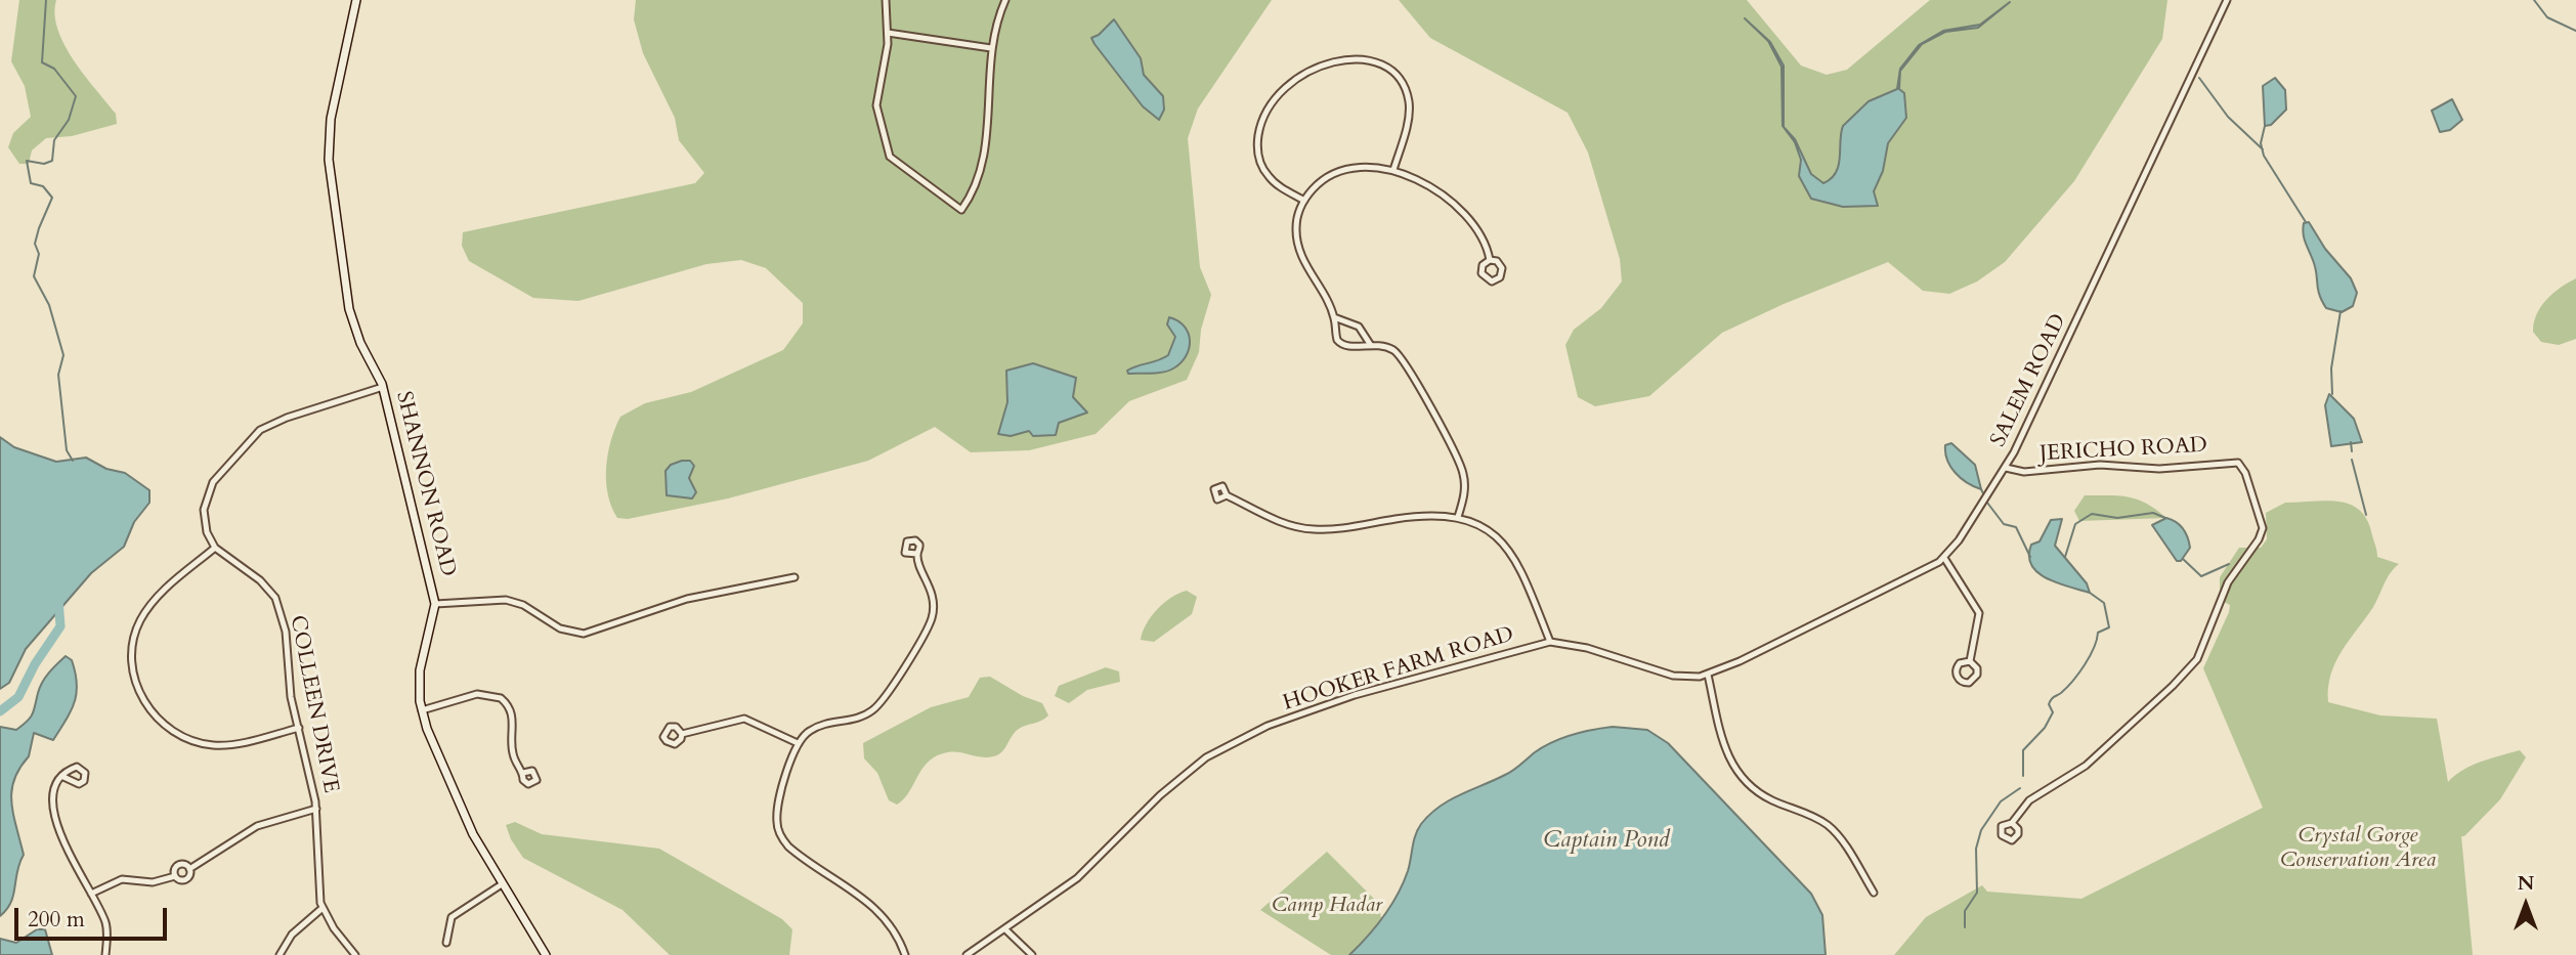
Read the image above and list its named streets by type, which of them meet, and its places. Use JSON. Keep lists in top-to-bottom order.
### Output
{
  "streets": {
    "street": [
      "SALEM ROAD",
      "JERICHO ROAD",
      "SHANNON ROAD",
      "HOOKER FARM ROAD",
      "COLLEEN DRIVE"
    ]
  },
  "crossings": [
    ["SALEM ROAD", "JERICHO ROAD"],
    ["SALEM ROAD", "HOOKER FARM ROAD"]
  ],
  "water": ["Captain Pond"],
  "parks": ["Crystal Gorge Conservation Area", "Camp Hadar"],
  "scale_bar": "200 m",
  "north": "top"
}
